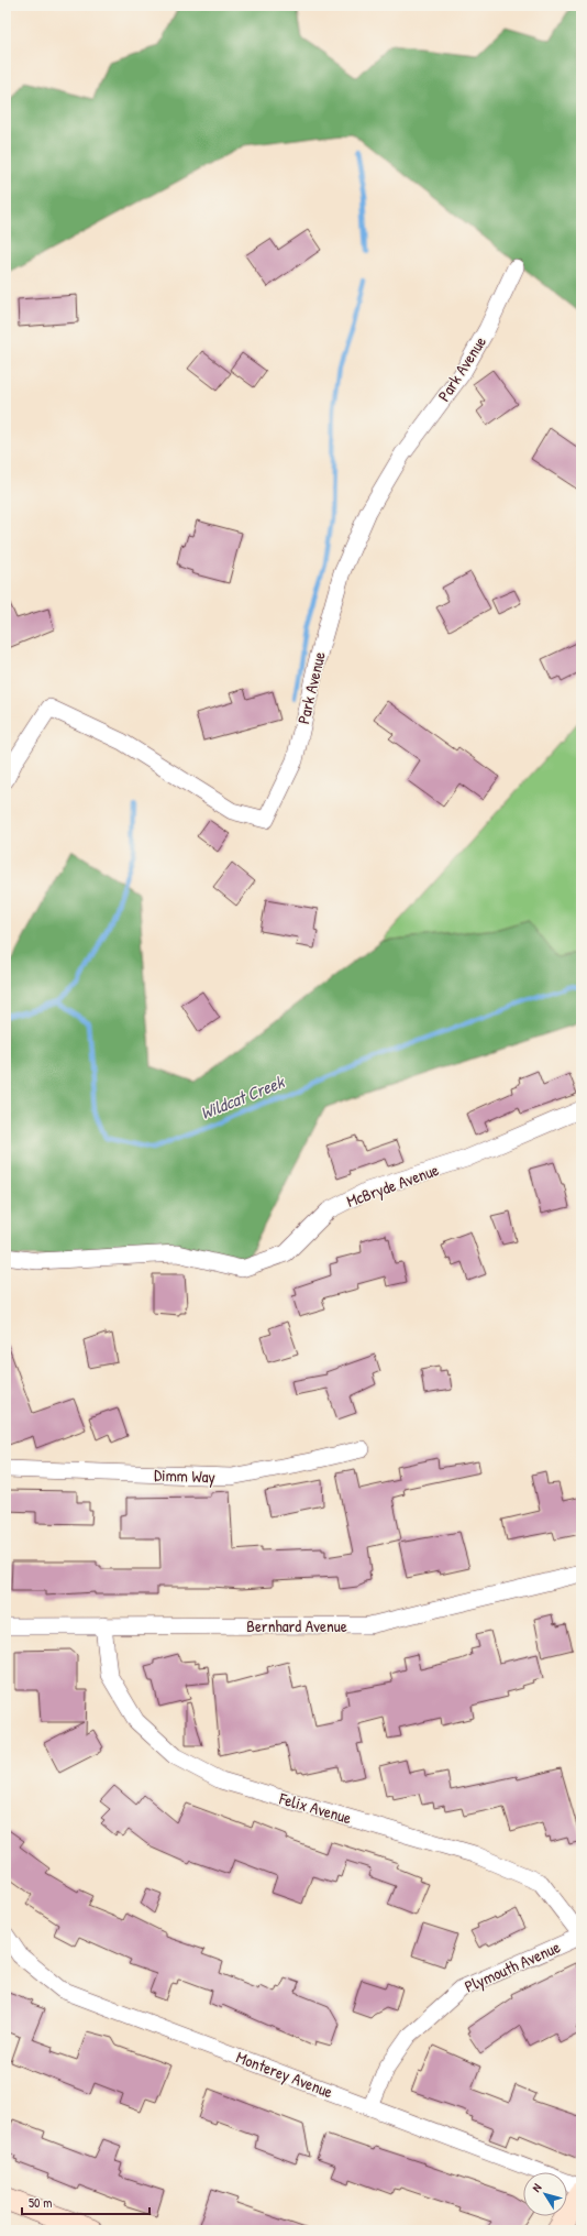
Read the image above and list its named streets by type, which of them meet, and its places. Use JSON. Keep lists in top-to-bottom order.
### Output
{
  "streets": {
    "street": [
      "Park Avenue",
      "McBryde Avenue",
      "Dimm Way",
      "Bernhard Avenue",
      "Felix Avenue",
      "Plymouth Avenue",
      "Monterey Avenue"
    ]
  },
  "crossings": [
    ["Bernhard Avenue", "Felix Avenue"],
    ["Felix Avenue", "Plymouth Avenue"],
    ["Plymouth Avenue", "Monterey Avenue"]
  ],
  "water": ["Wildcat Creek"],
  "scale_bar": "50 m",
  "north": "top left"
}
